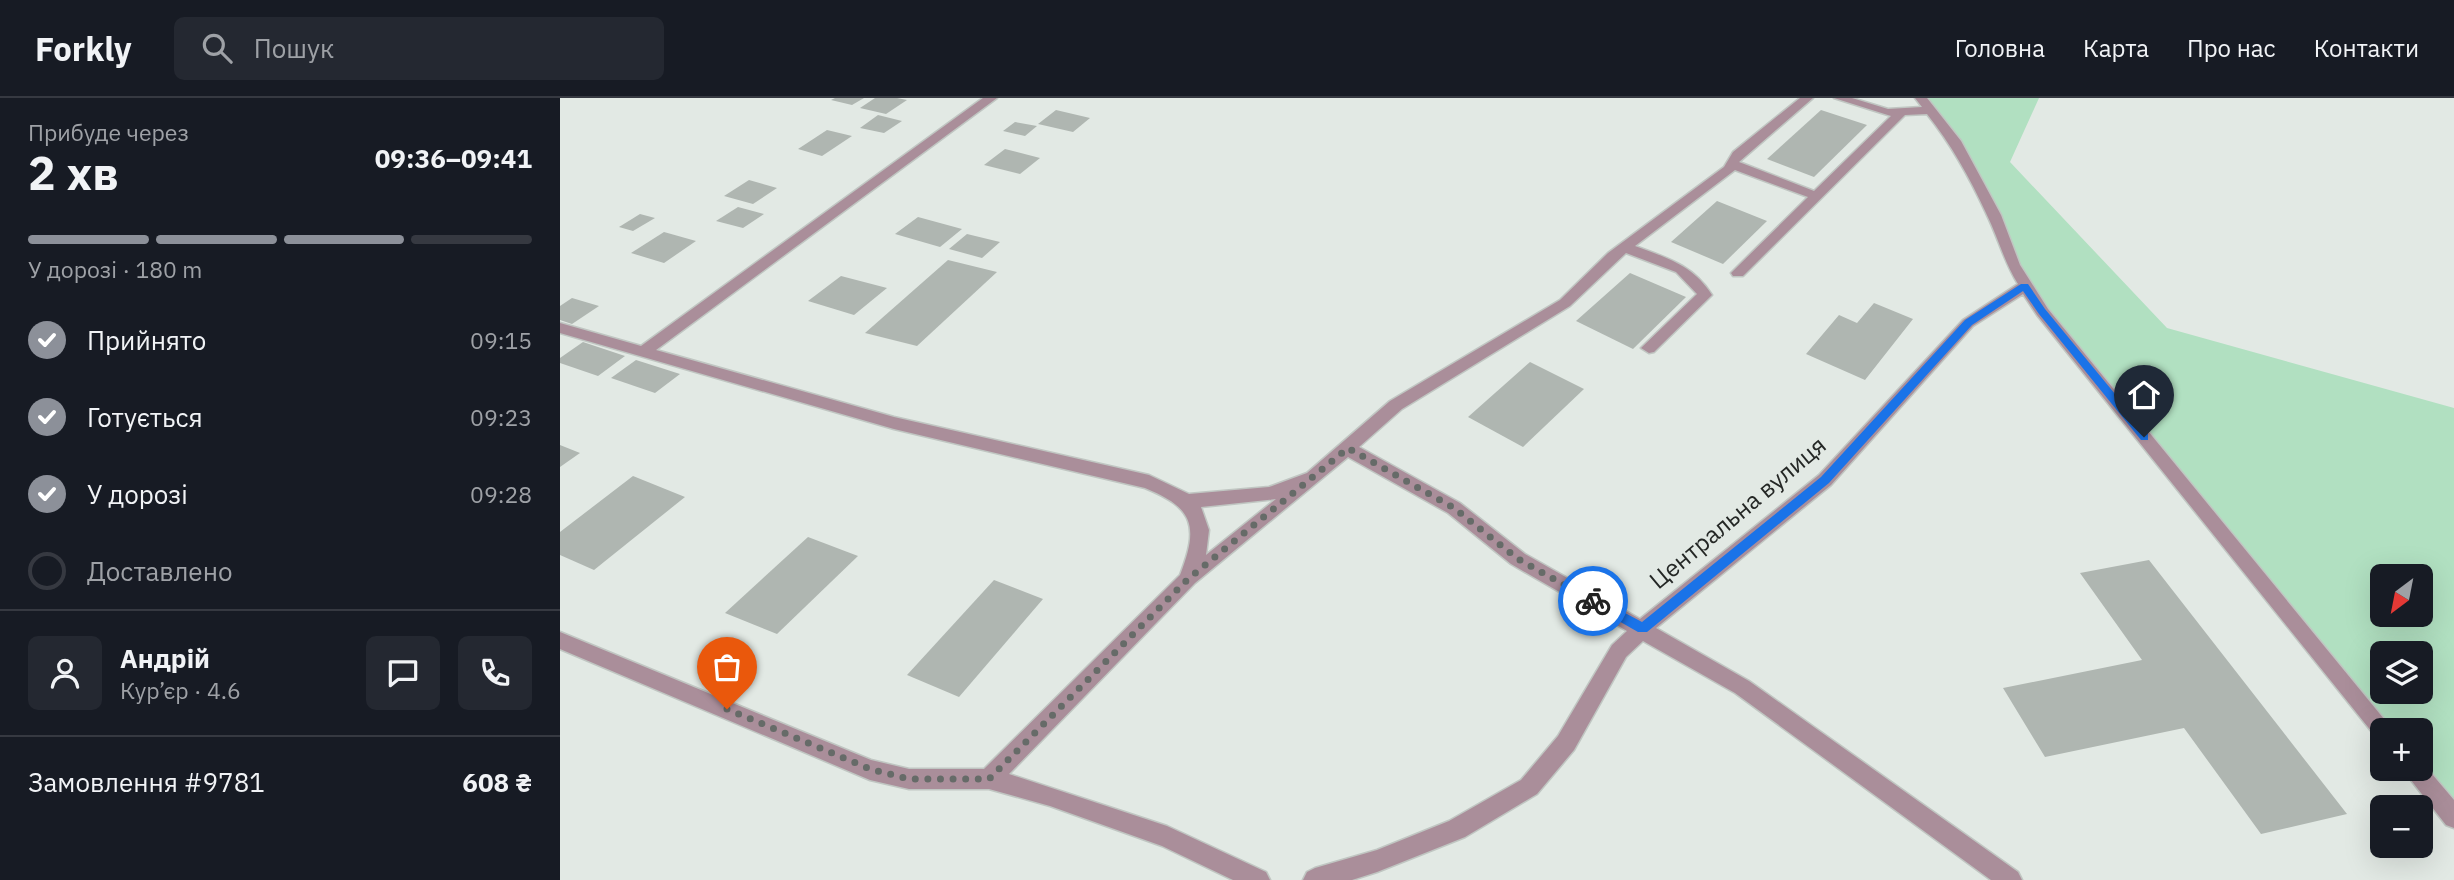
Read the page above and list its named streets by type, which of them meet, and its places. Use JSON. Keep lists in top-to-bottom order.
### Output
{
  "streets": {
    "street": ["Центральна вулиця"]
  },
  "north": "bottom left",
  "page": {
    "header": "Forkly",
    "search": "Пошук",
    "nav": [
      "Головна",
      "Карта",
      "Про нас",
      "Контакти"
    ],
    "heading": ["2 хв", "Прибуде через", "09:36–09:41"],
    "panel": [
      "Андрій",
      "Кур’єр · 4.6",
      "Замовлення #9781",
      "608 ₴"
    ],
    "bar": "У дорозі · 180 m",
    "list": [
      ["Прийнято", "09:15"],
      ["Готується", "09:23"],
      ["У дорозі", "09:28"],
      "Доставлено"
    ],
    "map_buttons": ["+", "−"]
  }
}
